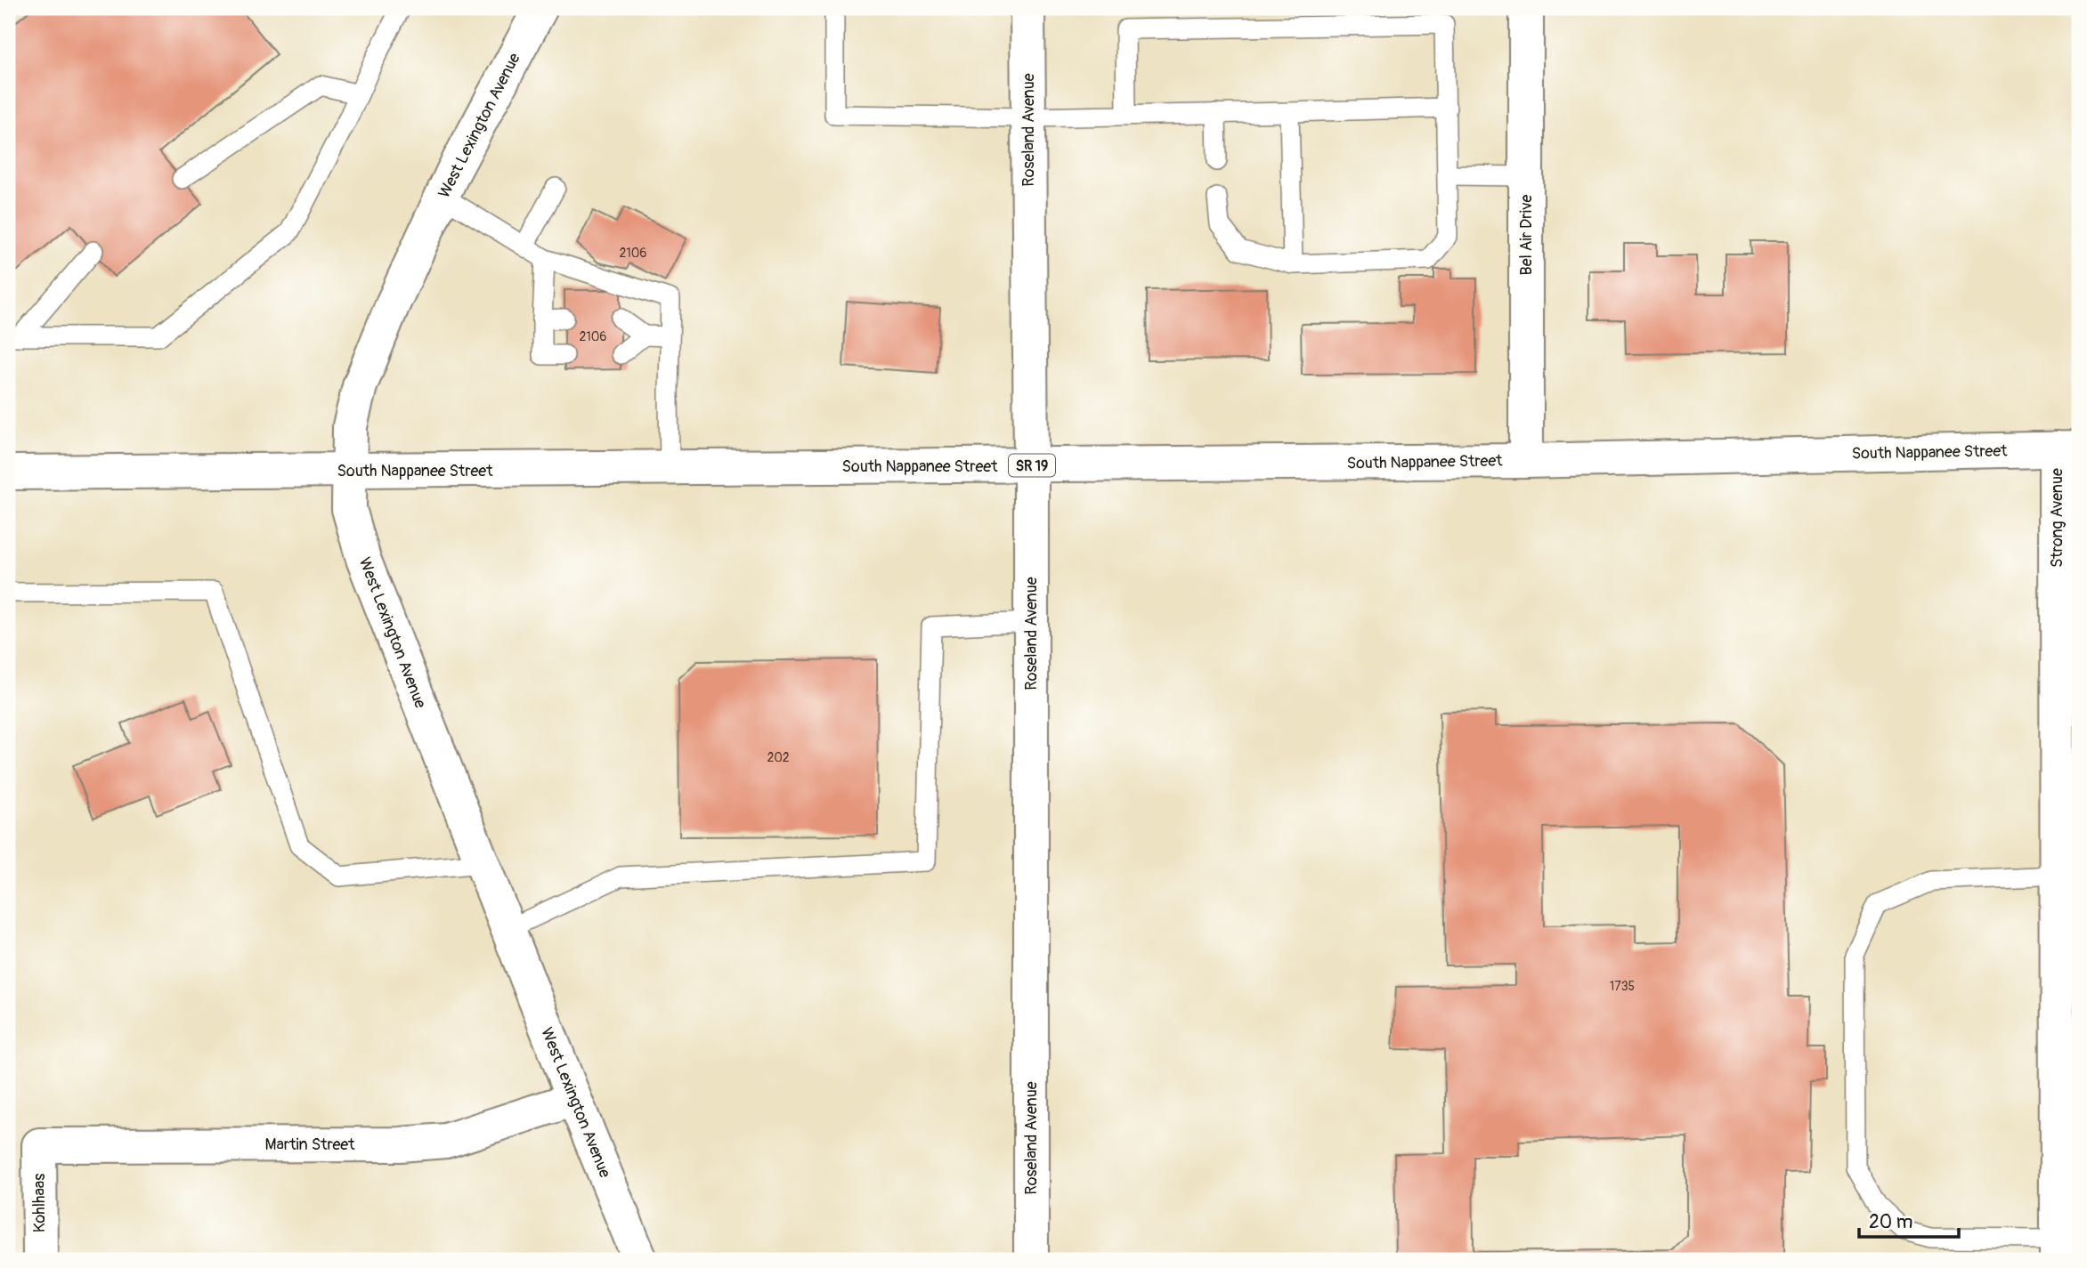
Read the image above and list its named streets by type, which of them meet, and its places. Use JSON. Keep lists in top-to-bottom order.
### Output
{
  "streets": {
    "main road": [
      "West Lexington Avenue",
      "Roseland Avenue",
      "Bel Air Drive",
      "South Nappanee Street",
      "SR 19",
      "Strong Avenue",
      "Martin Street",
      "Kohlhaas"
    ]
  },
  "crossings": [
    ["West Lexington Avenue", "South Nappanee Street"],
    ["West Lexington Avenue", "Martin Street"],
    ["Roseland Avenue", "South Nappanee Street"],
    ["Bel Air Drive", "South Nappanee Street"],
    ["South Nappanee Street", "Strong Avenue"],
    ["Martin Street", "Kohlhaas"]
  ],
  "house_numbers": [
    "2106",
    "2106",
    "202",
    "1735"
  ],
  "scale_bar": "20 m"
}
